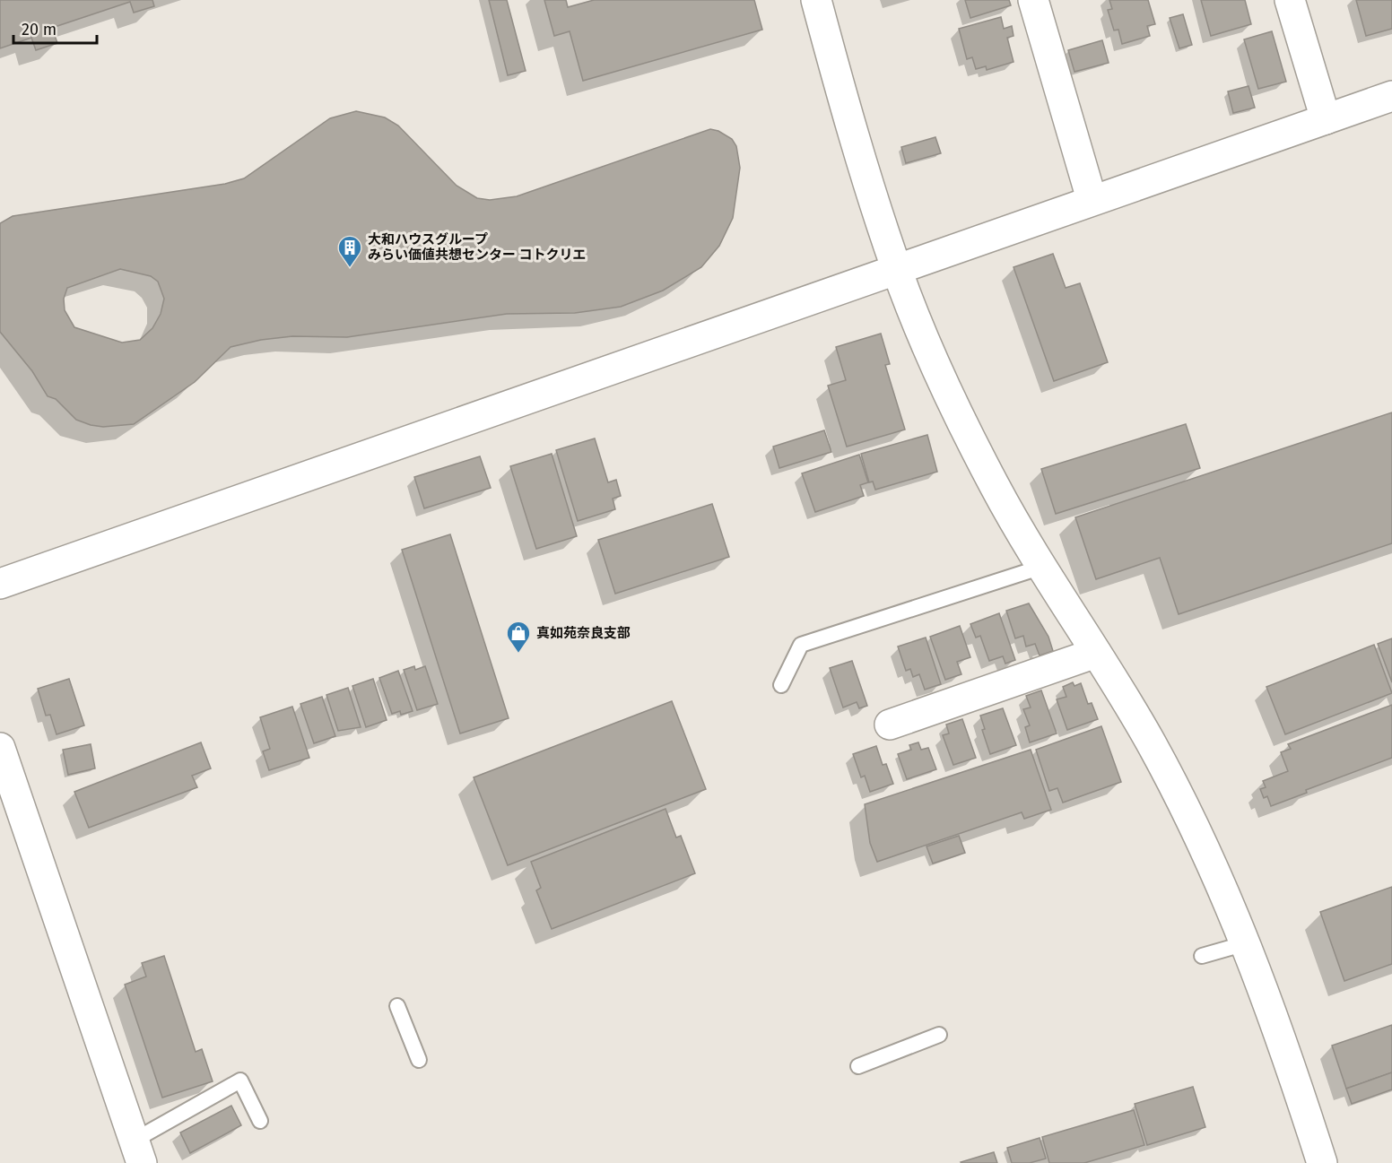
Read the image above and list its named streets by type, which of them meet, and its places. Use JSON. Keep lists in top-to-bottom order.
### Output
{
  "places": {
    "building": ["大和ハウスグループ みらい価値共想センター コトクリエ"],
    "shop": ["真如苑奈良支部"]
  },
  "scale_bar": "20 m"
}
